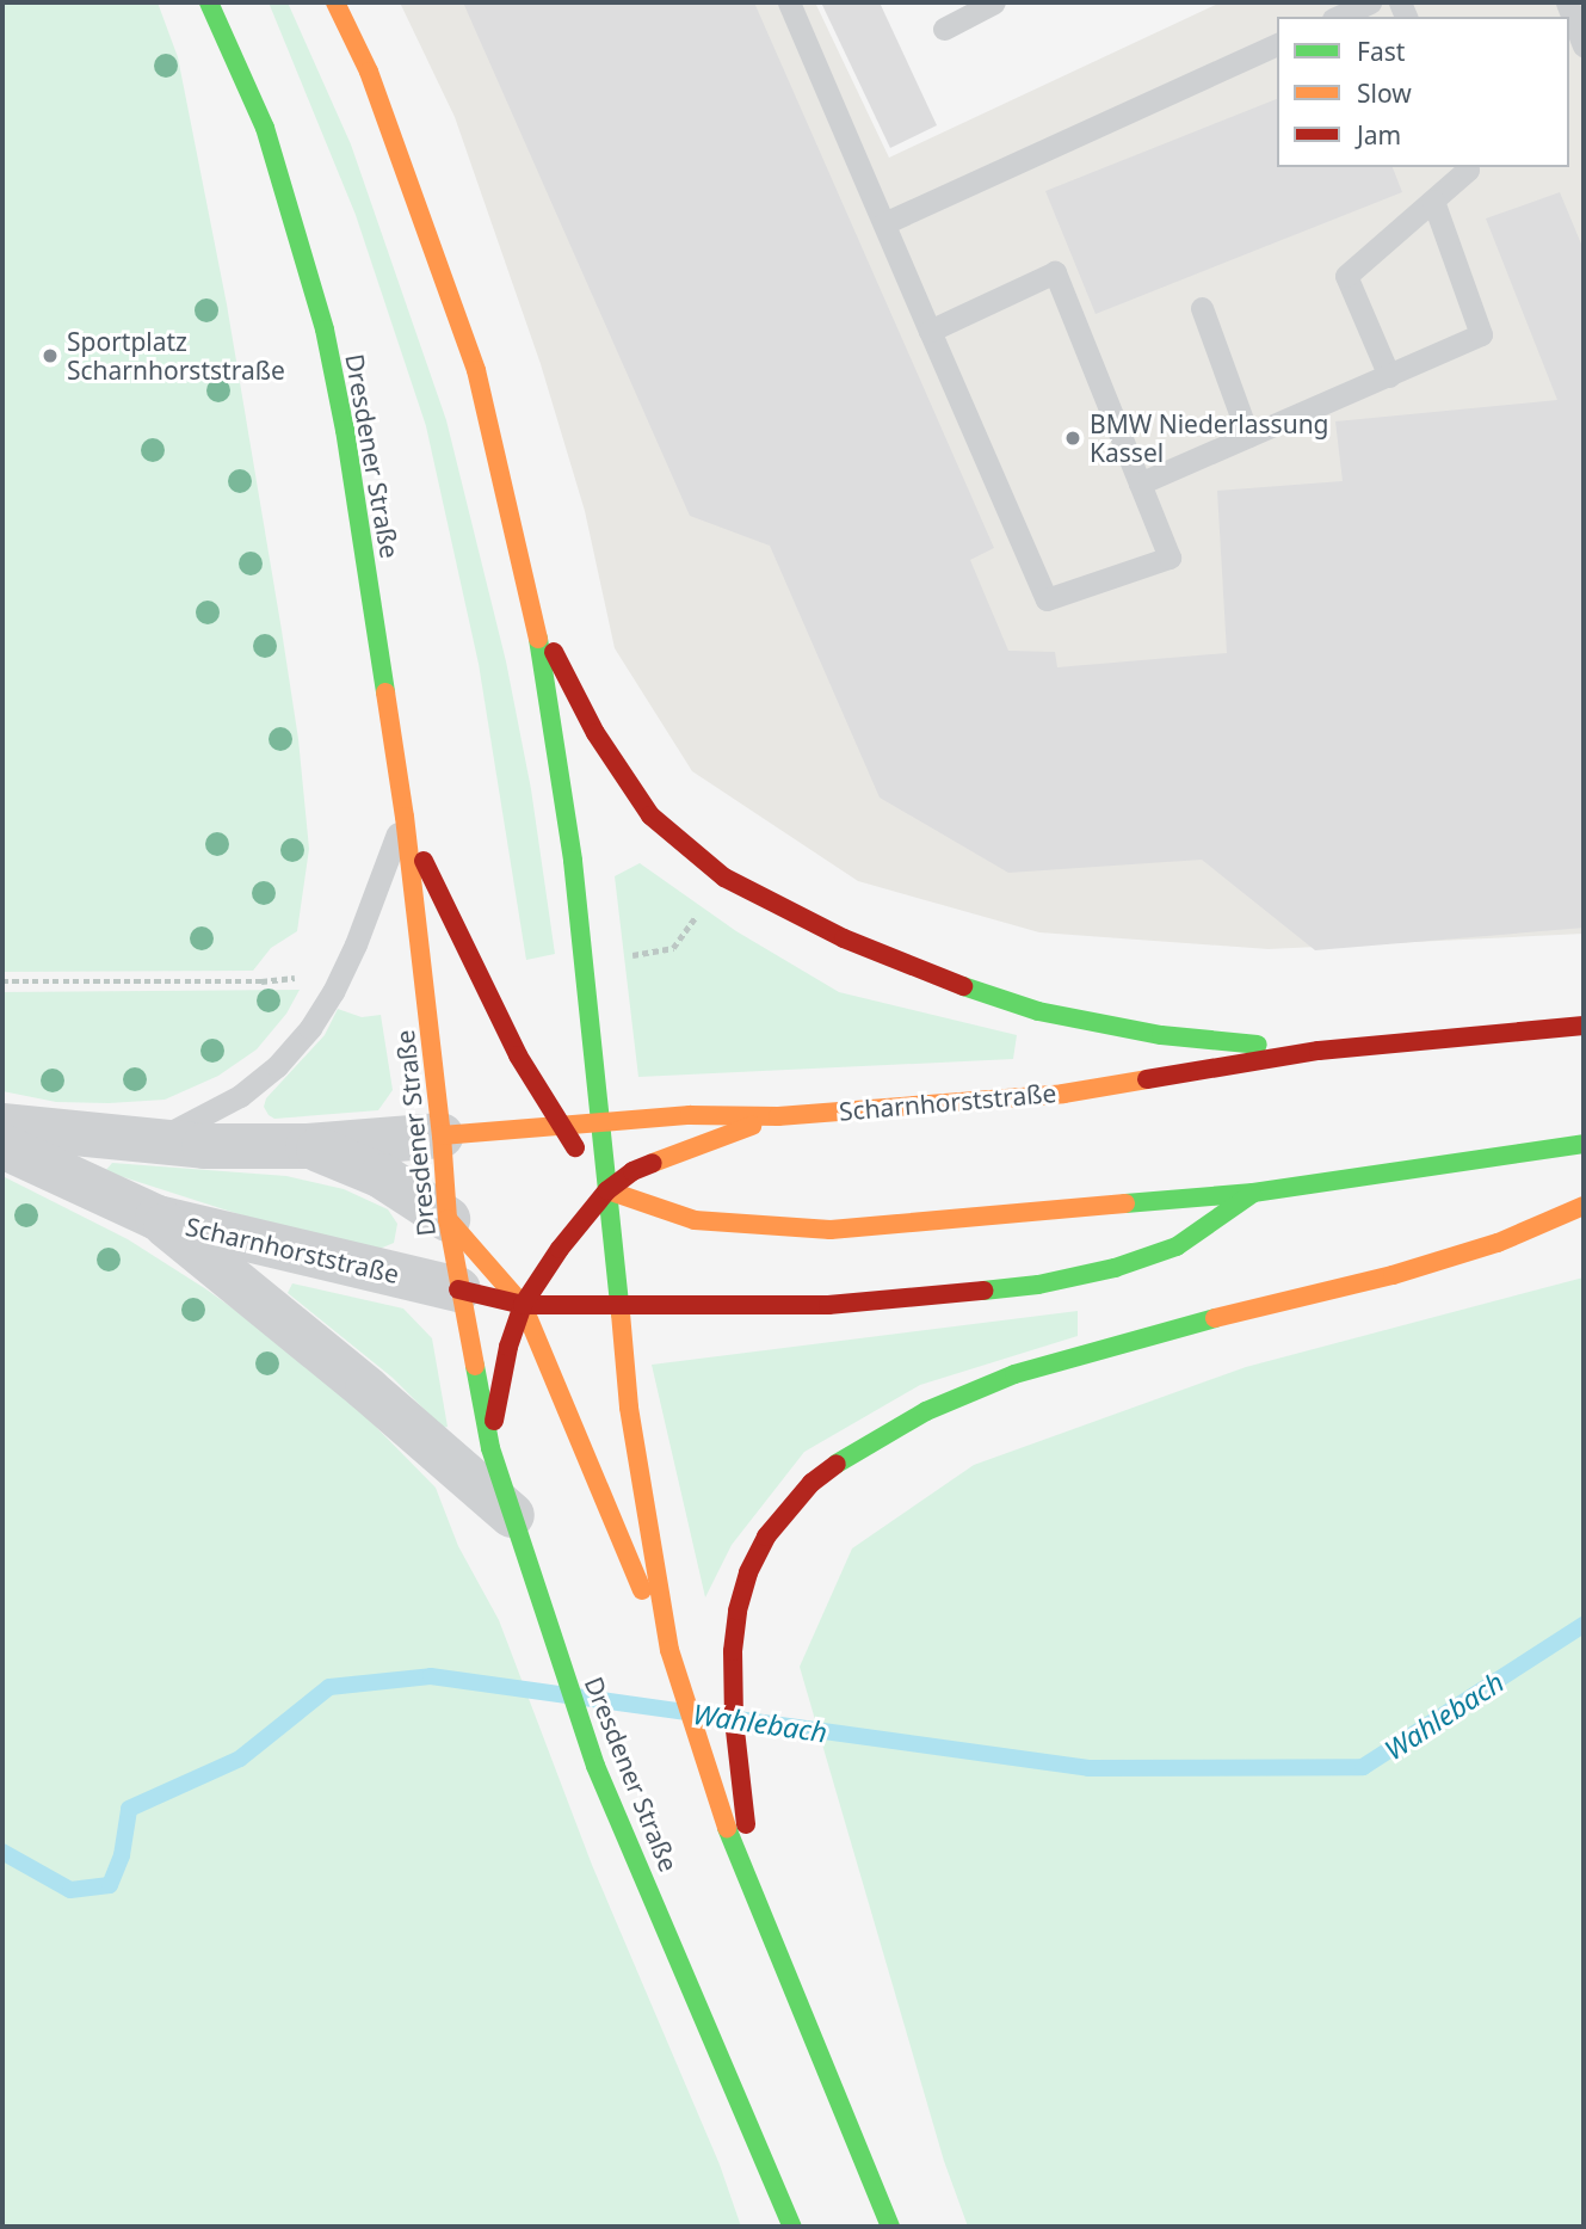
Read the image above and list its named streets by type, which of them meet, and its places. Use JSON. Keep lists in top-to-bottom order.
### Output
{
  "streets": {
    "main road": ["Dresdener Straße", "Scharnhorststraße"]
  },
  "crossings": [
    ["Dresdener Straße", "Scharnhorststraße"]
  ],
  "water": ["Wahlebach"],
  "places": ["Sportplatz Scharnhorststraße", "BMW Niederlassung Kassel"],
  "legend": ["Fast", "Slow", "Jam"]
}
